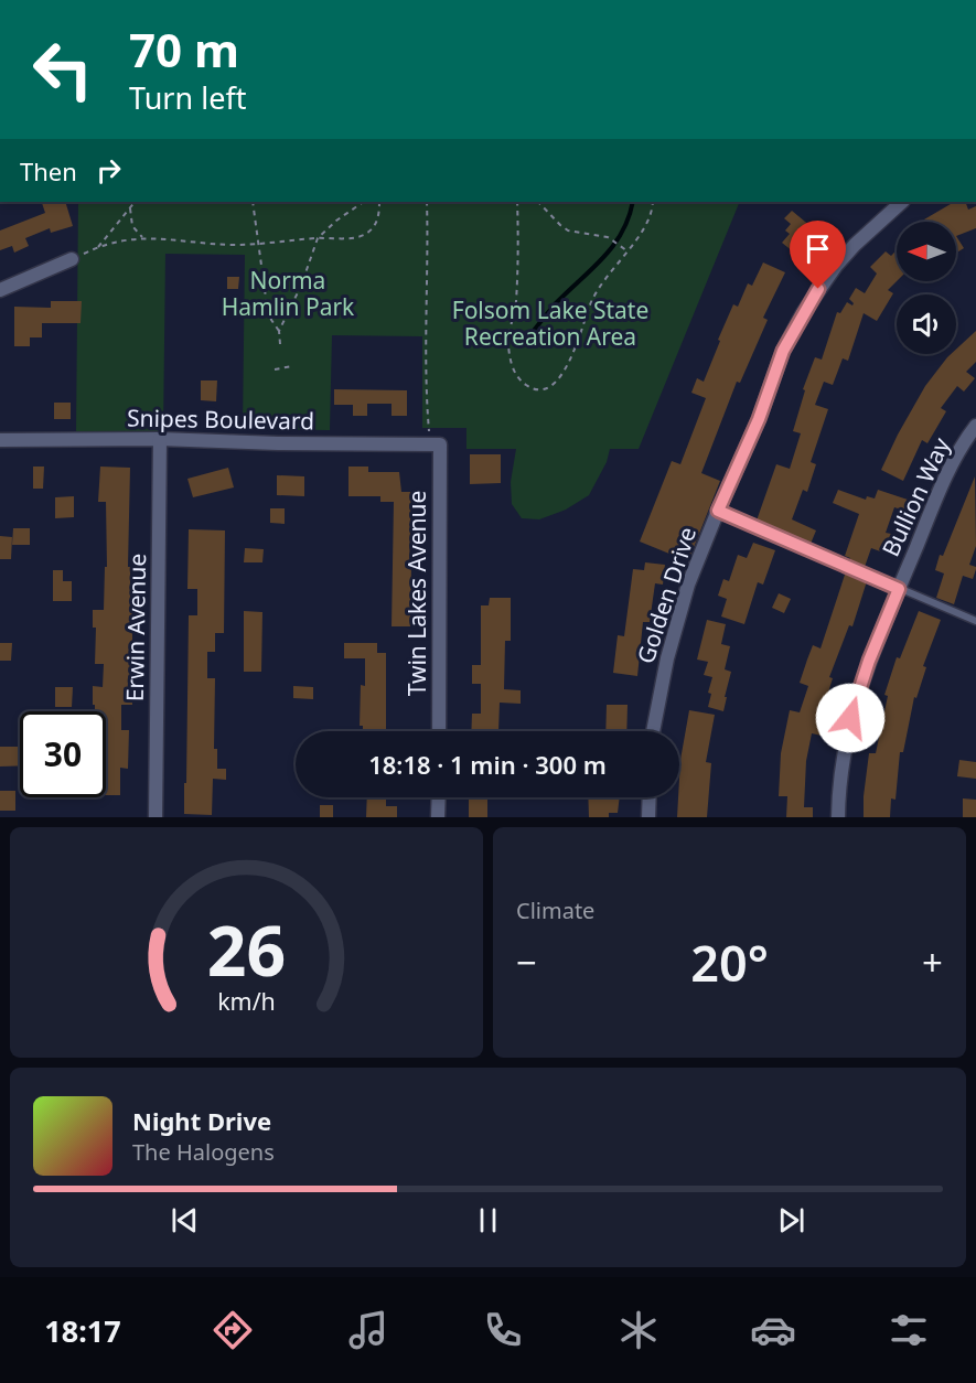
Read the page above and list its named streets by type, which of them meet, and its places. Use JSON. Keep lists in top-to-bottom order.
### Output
{
  "streets": {
    "street": [
      "Snipes Boulevard",
      "Bullion Way",
      "Twin Lakes Avenue",
      "Golden Drive",
      "Erwin Avenue"
    ]
  },
  "crossings": [
    ["Snipes Boulevard", "Twin Lakes Avenue"],
    ["Snipes Boulevard", "Erwin Avenue"]
  ],
  "parks": ["Norma Hamlin Park", "Folsom Lake State Recreation Area"],
  "north": "left",
  "page": {
    "turn": ["70 m", "Turn left"],
    "then": "Then",
    "limit": "30",
    "trip": "18:18 · 1 min · 300 m",
    "tile": "Climate",
    "heat": ["−", "20°", "+"],
    "song": ["Night Drive", "The Halogens"],
    "tabs": "18:17",
    "gauge": ["26", "km/h"]
  }
}
